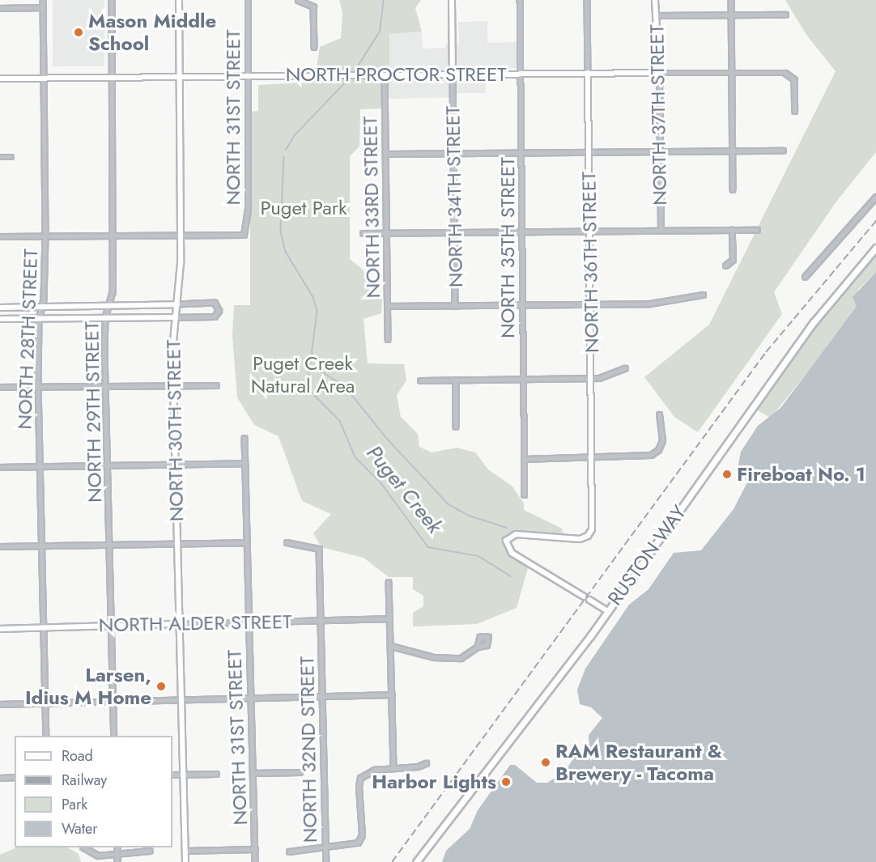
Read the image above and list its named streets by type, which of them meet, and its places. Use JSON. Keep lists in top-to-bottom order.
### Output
{
  "streets": {
    "main road": ["RUSTON WAY"],
    "street": [
      "NORTH PROCTOR STREET",
      "NORTH 37TH STREET",
      "NORTH 31ST STREET",
      "NORTH 34TH STREET",
      "NORTH 33RD STREET",
      "NORTH 35TH STREET",
      "NORTH 36TH STREET",
      "NORTH 28TH STREET",
      "NORTH 29TH STREET",
      "NORTH 30TH STREET",
      "NORTH ALDER STREET",
      "NORTH 32ND STREET"
    ]
  },
  "crossings": [
    ["NORTH PROCTOR STREET", "NORTH 37TH STREET"],
    ["NORTH PROCTOR STREET", "NORTH 31ST STREET"],
    ["NORTH PROCTOR STREET", "NORTH 34TH STREET"],
    ["NORTH PROCTOR STREET", "NORTH 33RD STREET"],
    ["NORTH PROCTOR STREET", "NORTH 35TH STREET"],
    ["NORTH PROCTOR STREET", "NORTH 36TH STREET"],
    ["NORTH PROCTOR STREET", "NORTH 28TH STREET"],
    ["NORTH PROCTOR STREET", "NORTH 29TH STREET"],
    ["NORTH PROCTOR STREET", "NORTH 30TH STREET"],
    ["NORTH 31ST STREET", "NORTH 30TH STREET"],
    ["NORTH 31ST STREET", "NORTH ALDER STREET"],
    ["NORTH 36TH STREET", "RUSTON WAY"],
    ["NORTH 28TH STREET", "NORTH ALDER STREET"],
    ["NORTH 29TH STREET", "NORTH ALDER STREET"],
    ["NORTH 30TH STREET", "NORTH ALDER STREET"],
    ["NORTH ALDER STREET", "NORTH 32ND STREET"]
  ],
  "water": ["Puget Creek"],
  "parks": ["Puget Park", "Puget Creek Natural Area"],
  "places": [
    "Mason Middle School",
    "Fireboat No. 1",
    "Larsen, Idius M Home",
    "RAM Restaurant & Brewery - Tacoma",
    "Harbor Lights"
  ],
  "legend": [
    "Road",
    "Railway",
    "Park",
    "Water"
  ]
}
